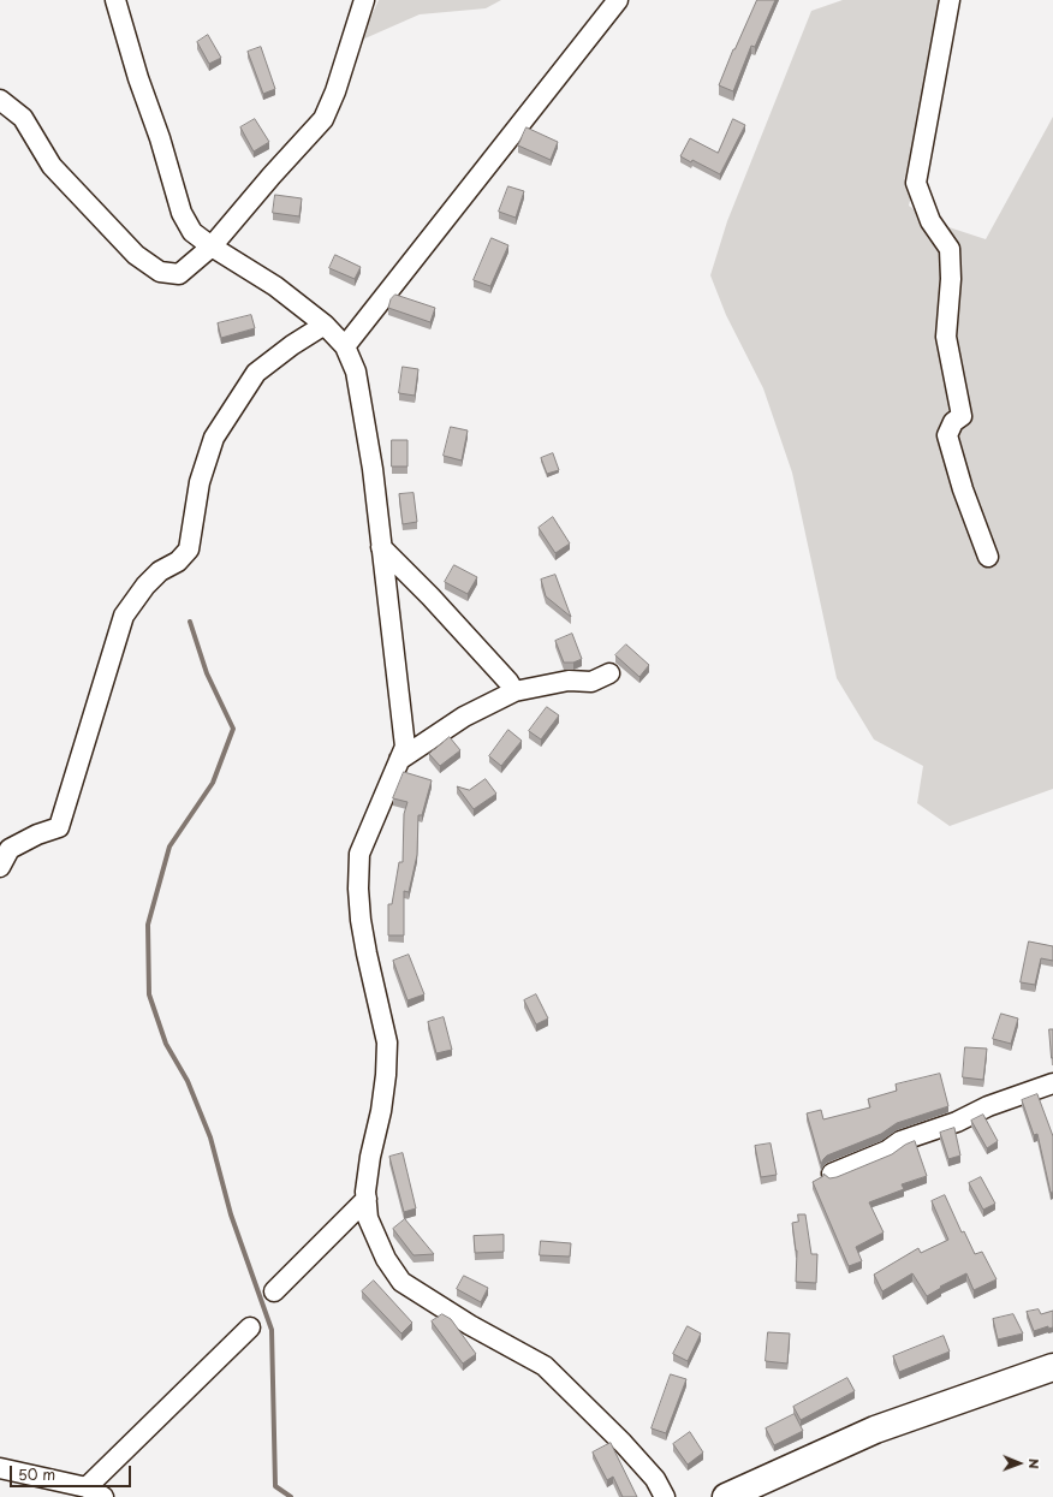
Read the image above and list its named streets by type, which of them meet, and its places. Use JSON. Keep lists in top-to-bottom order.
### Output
{
  "scale_bar": "50 m",
  "north": "right"
}
